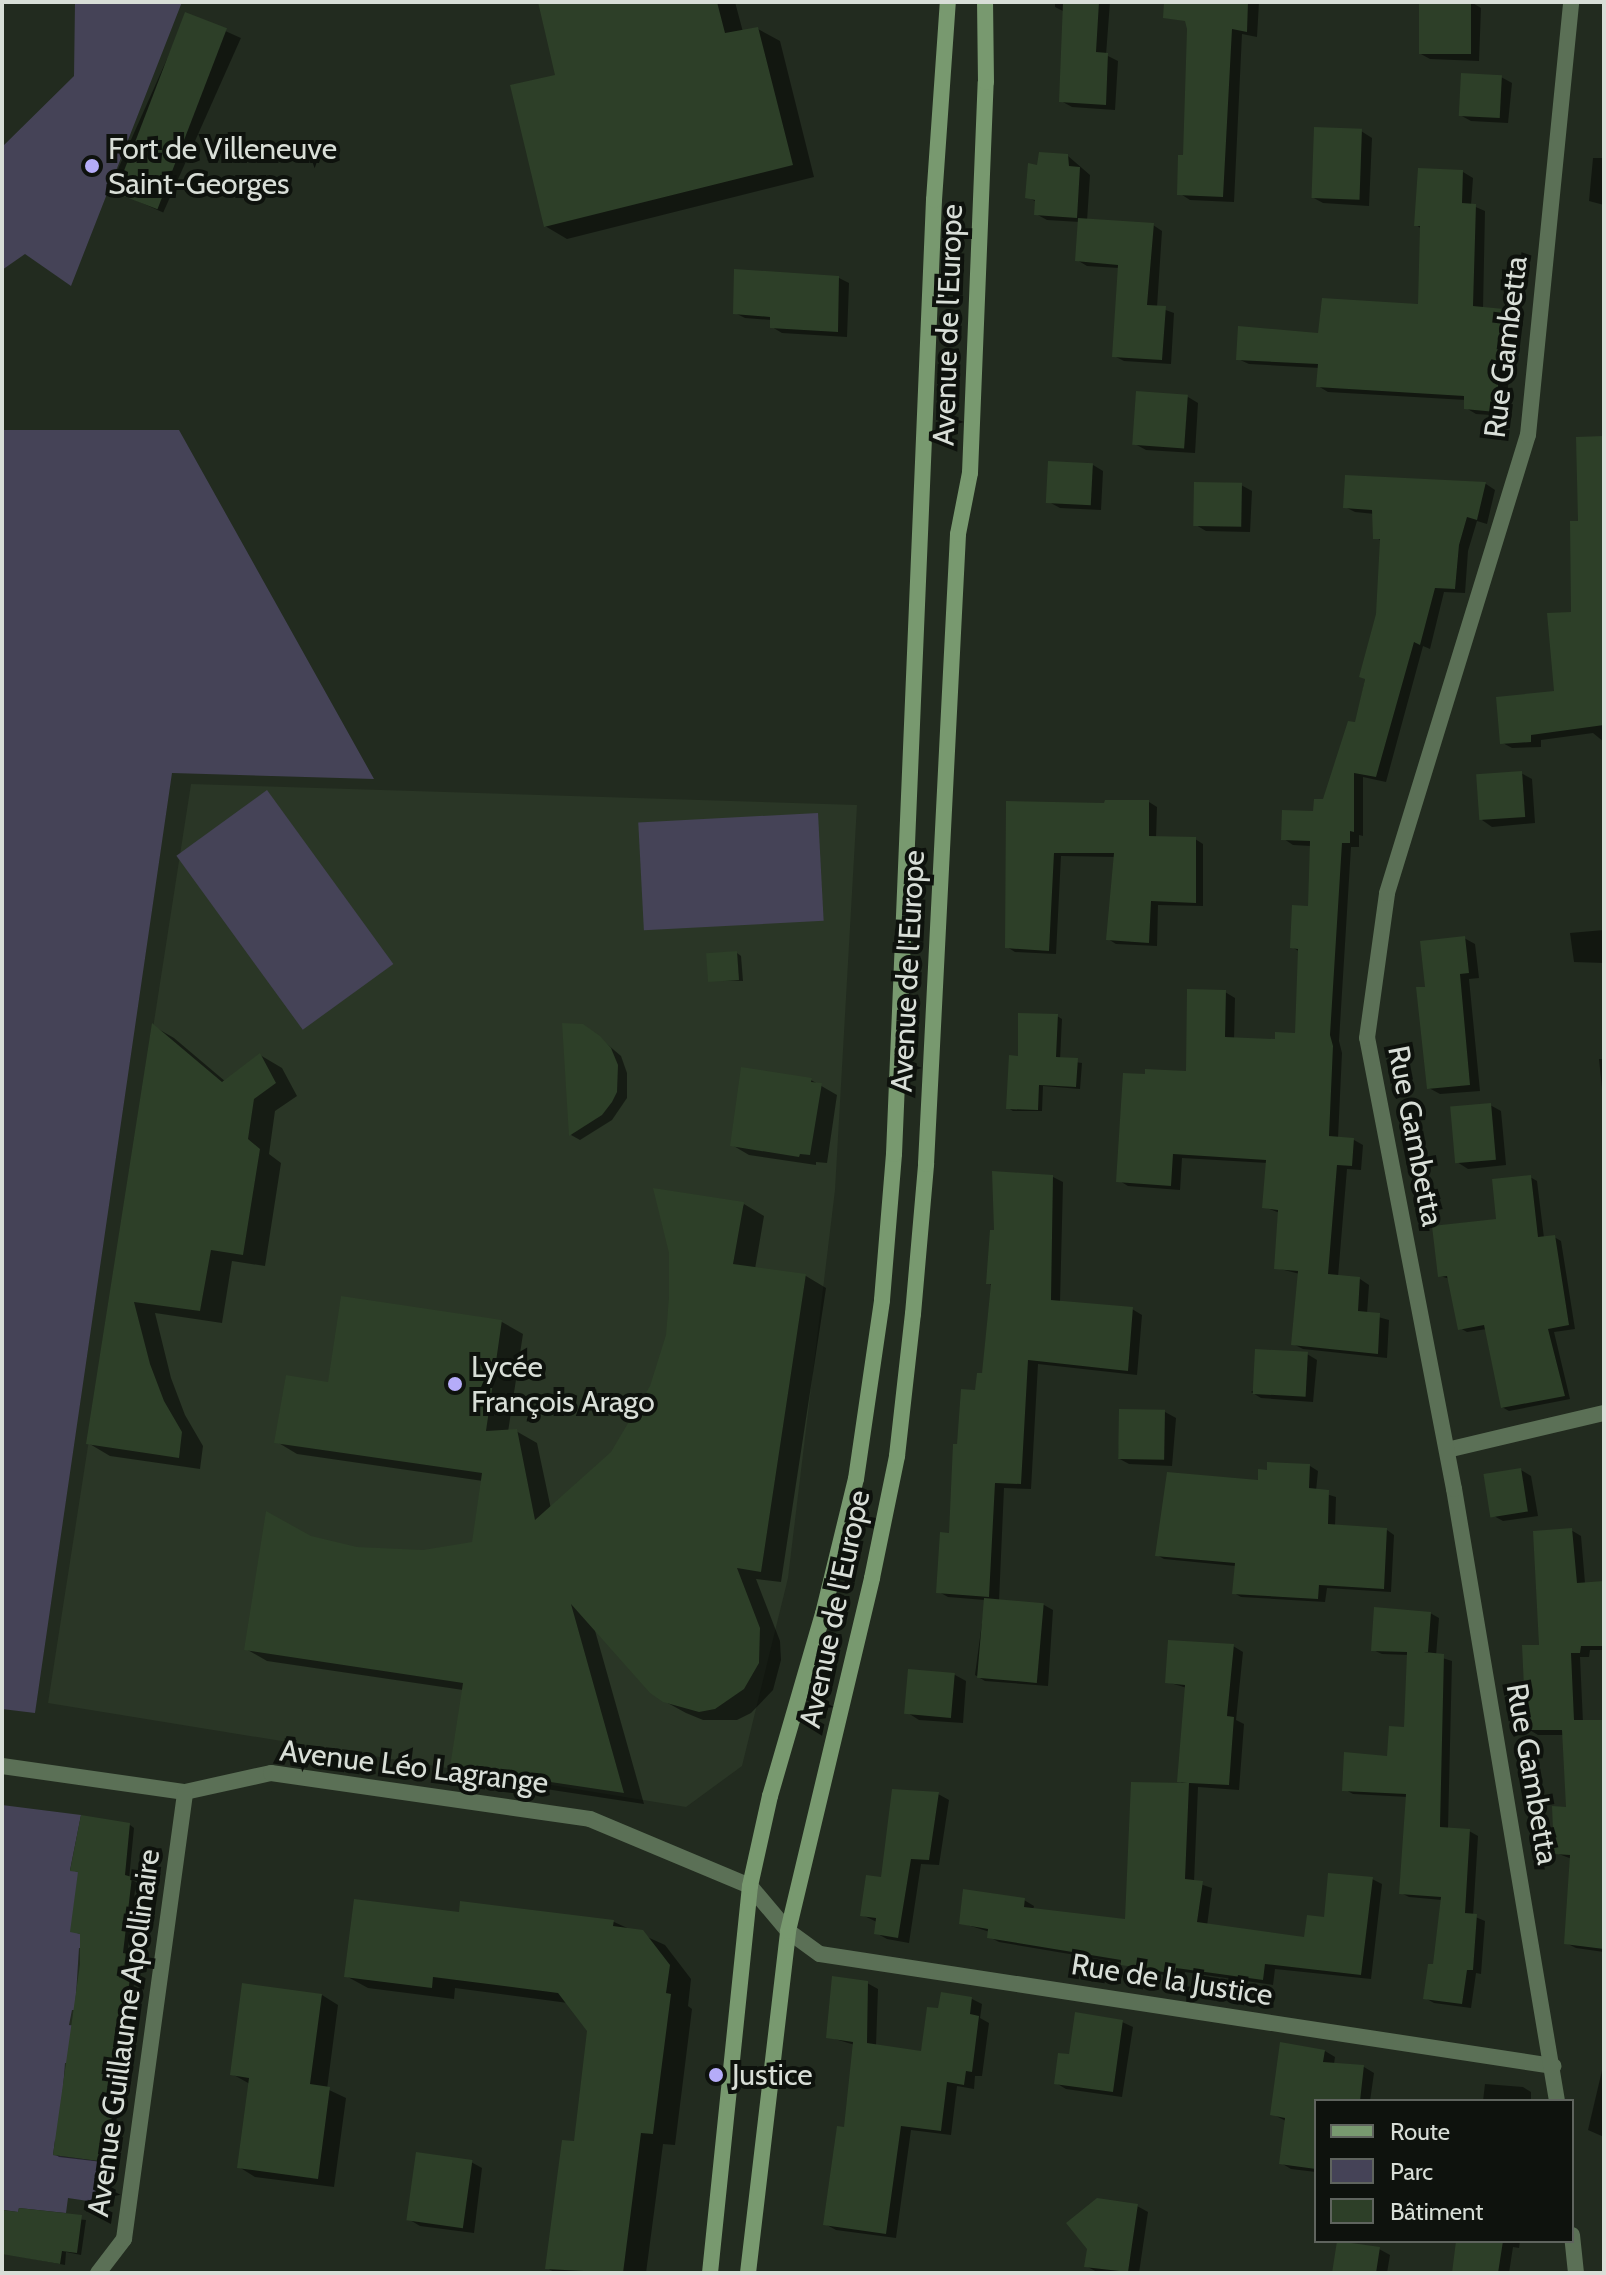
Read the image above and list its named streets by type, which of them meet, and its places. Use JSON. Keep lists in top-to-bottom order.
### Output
{
  "streets": {
    "main road": ["Avenue de l'Europe"],
    "street": [
      "Rue Gambetta",
      "Avenue Léo Lagrange",
      "Rue de la Justice",
      "Avenue Guillaume Apollinaire"
    ]
  },
  "crossings": [
    ["Avenue de l'Europe", "Avenue Léo Lagrange"],
    ["Avenue de l'Europe", "Rue de la Justice"],
    ["Rue Gambetta", "Rue de la Justice"],
    ["Avenue Léo Lagrange", "Rue de la Justice"],
    ["Avenue Léo Lagrange", "Avenue Guillaume Apollinaire"]
  ],
  "places": ["Fort de Villeneuve Saint-Georges", "Lycée François Arago", "Justice"],
  "legend": ["Route", "Parc", "Bâtiment"]
}
